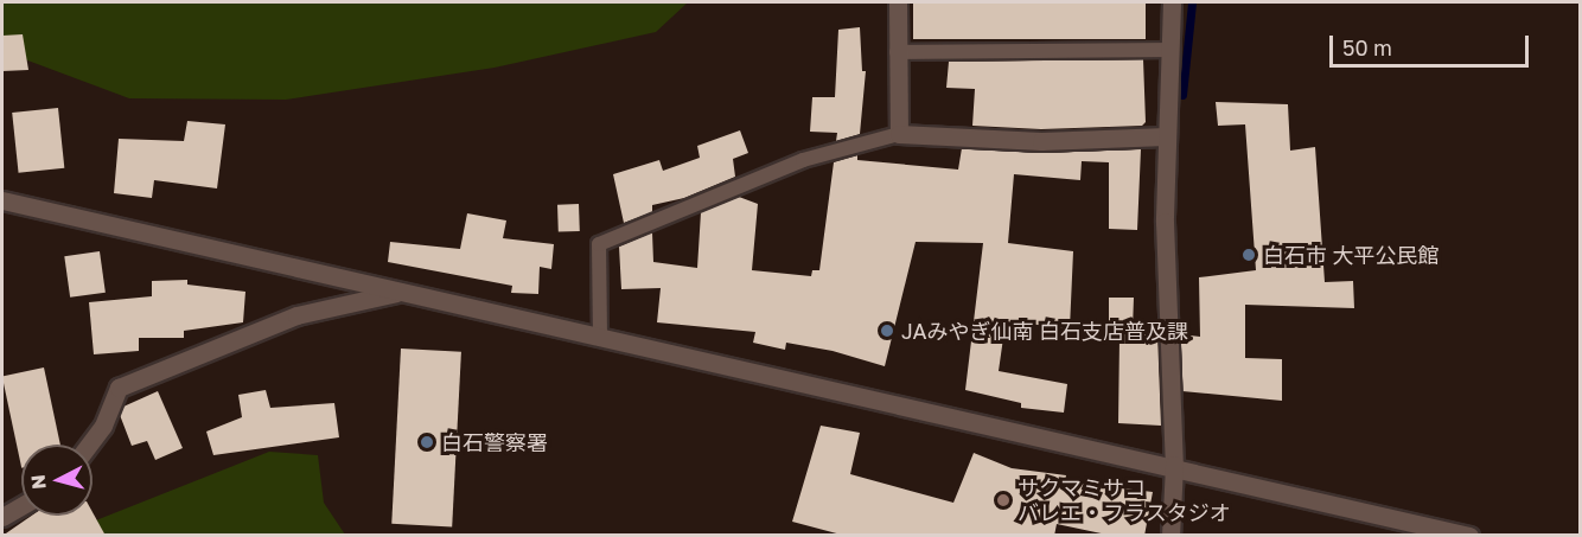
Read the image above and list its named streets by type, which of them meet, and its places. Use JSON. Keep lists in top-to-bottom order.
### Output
{
  "places": [
    "白石市 大平公民館",
    "JAみやぎ仙南 白石支店普及課",
    "白石警察署",
    "サクマミサコ バレエ・フラスタジオ"
  ],
  "scale_bar": "50 m",
  "north": "left"
}
